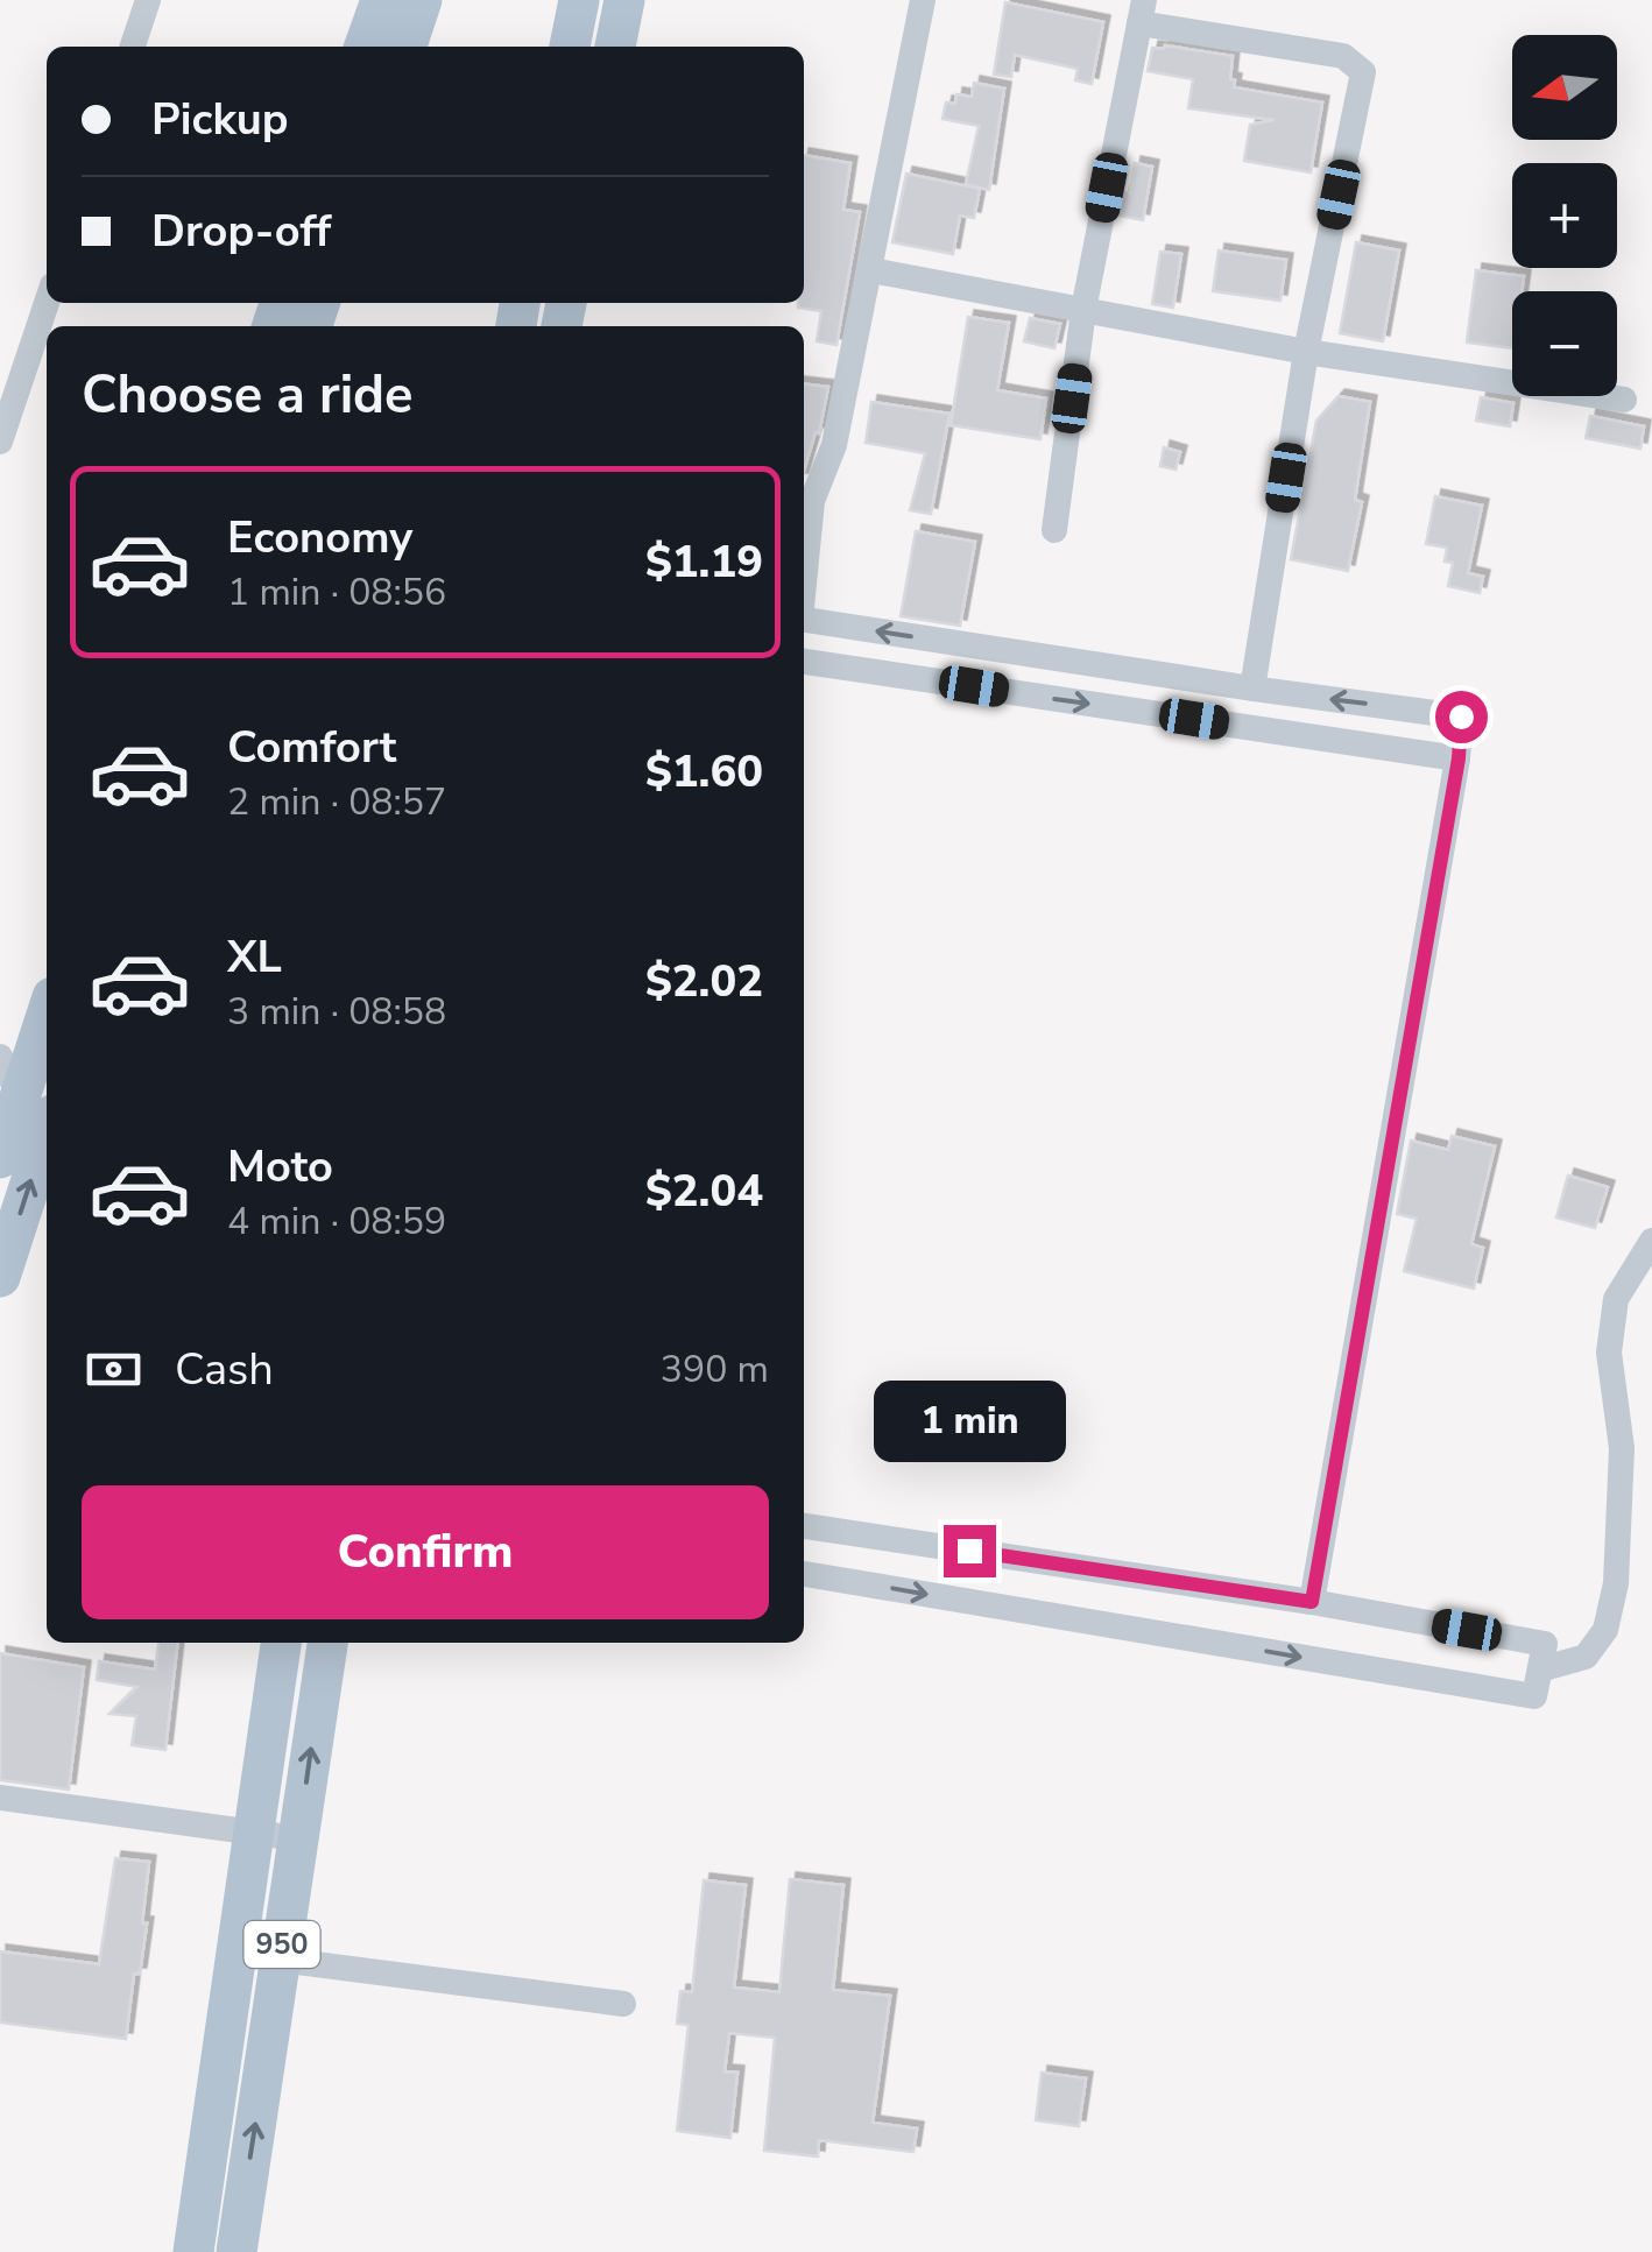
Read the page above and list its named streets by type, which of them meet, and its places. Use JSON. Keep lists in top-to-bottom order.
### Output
{
  "streets": {
    "main road": ["950"]
  },
  "north": "left",
  "page": {
    "map_buttons": ["+", "−"],
    "banner": ["Pickup", "Drop-off"],
    "heading": "Choose a ride",
    "list": [
      {
        "name": "Economy",
        "note": "1 min · 08:56",
        "value": "$1.19"
      },
      {
        "name": "Comfort",
        "note": "2 min · 08:57",
        "value": "$1.60"
      },
      {
        "name": "XL",
        "note": "3 min · 08:58",
        "value": "$2.02"
      },
      {
        "name": "Moto",
        "note": "4 min · 08:59",
        "value": "$2.04"
      }
    ],
    "pay": ["Cash", "390 m"],
    "bubble": "1 min",
    "buttons": "Confirm"
  }
}
